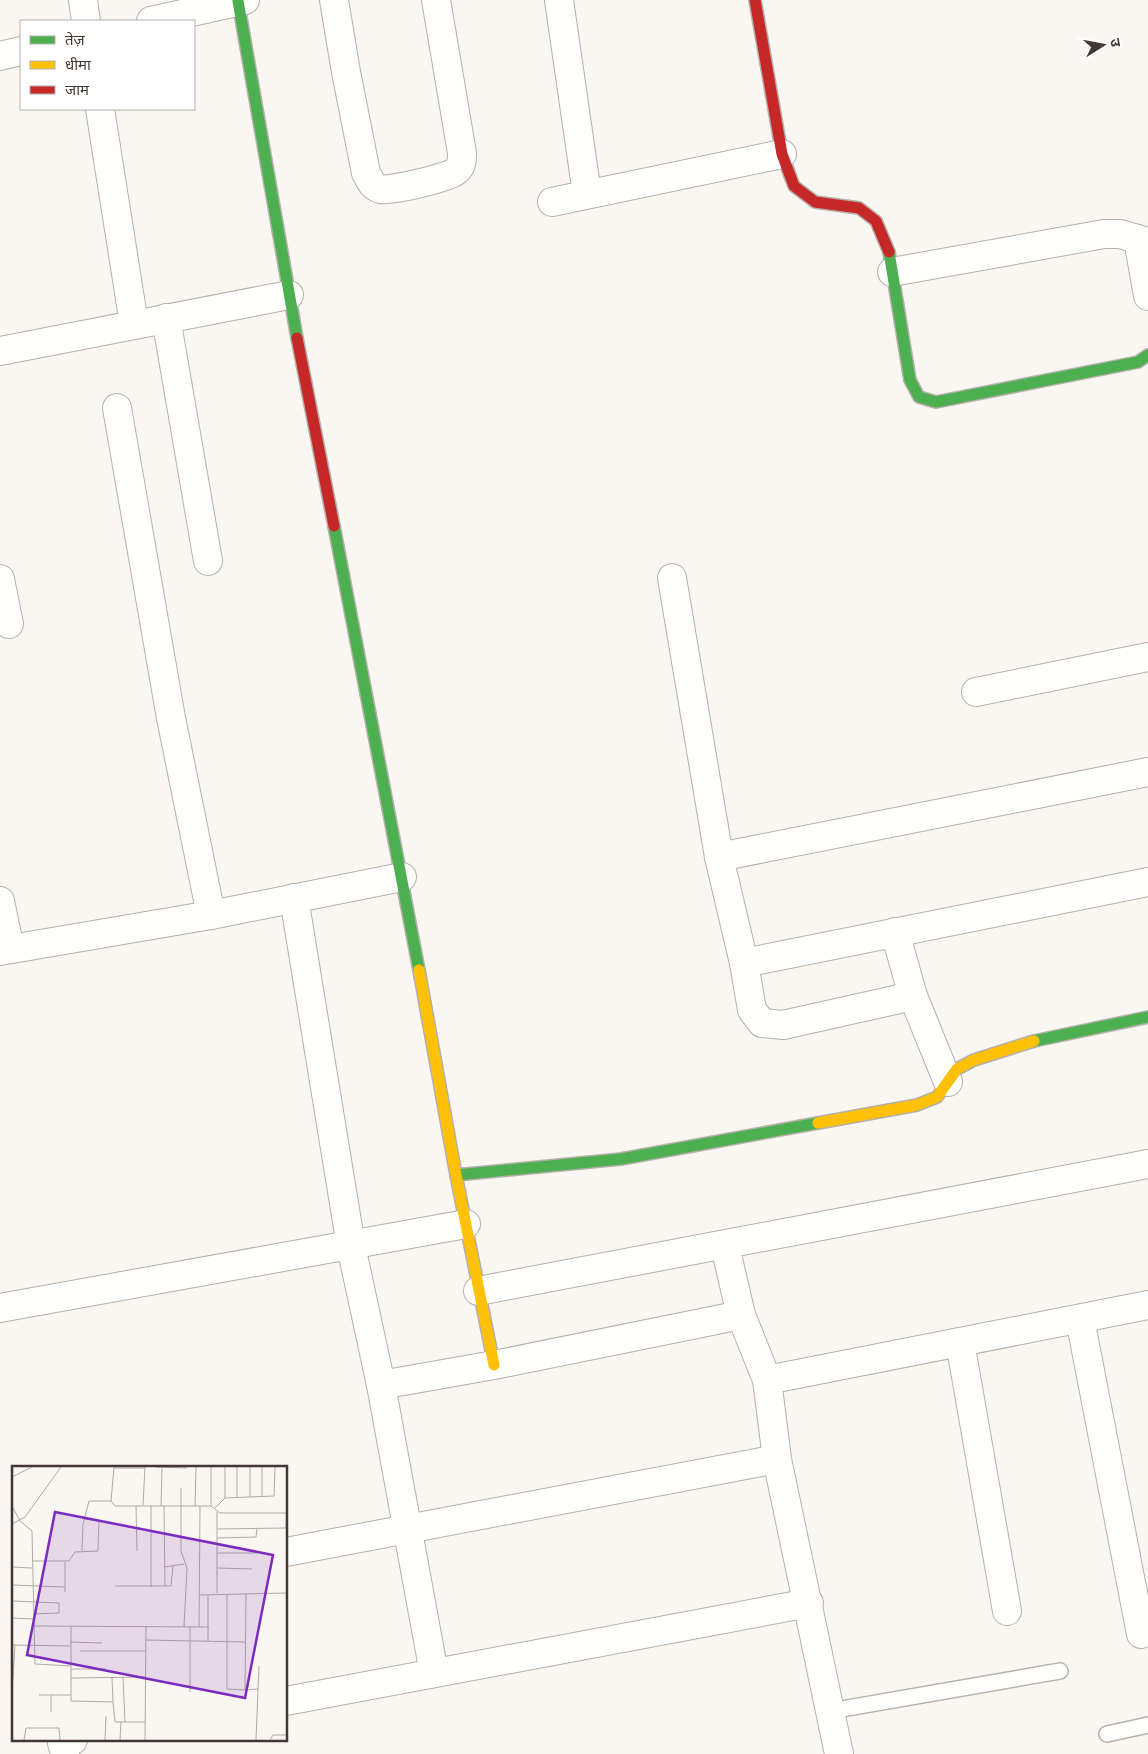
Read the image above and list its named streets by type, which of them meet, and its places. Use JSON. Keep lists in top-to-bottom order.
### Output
{
  "legend": ["तेज़", "धीमा", "जाम"],
  "north": "right"
}
